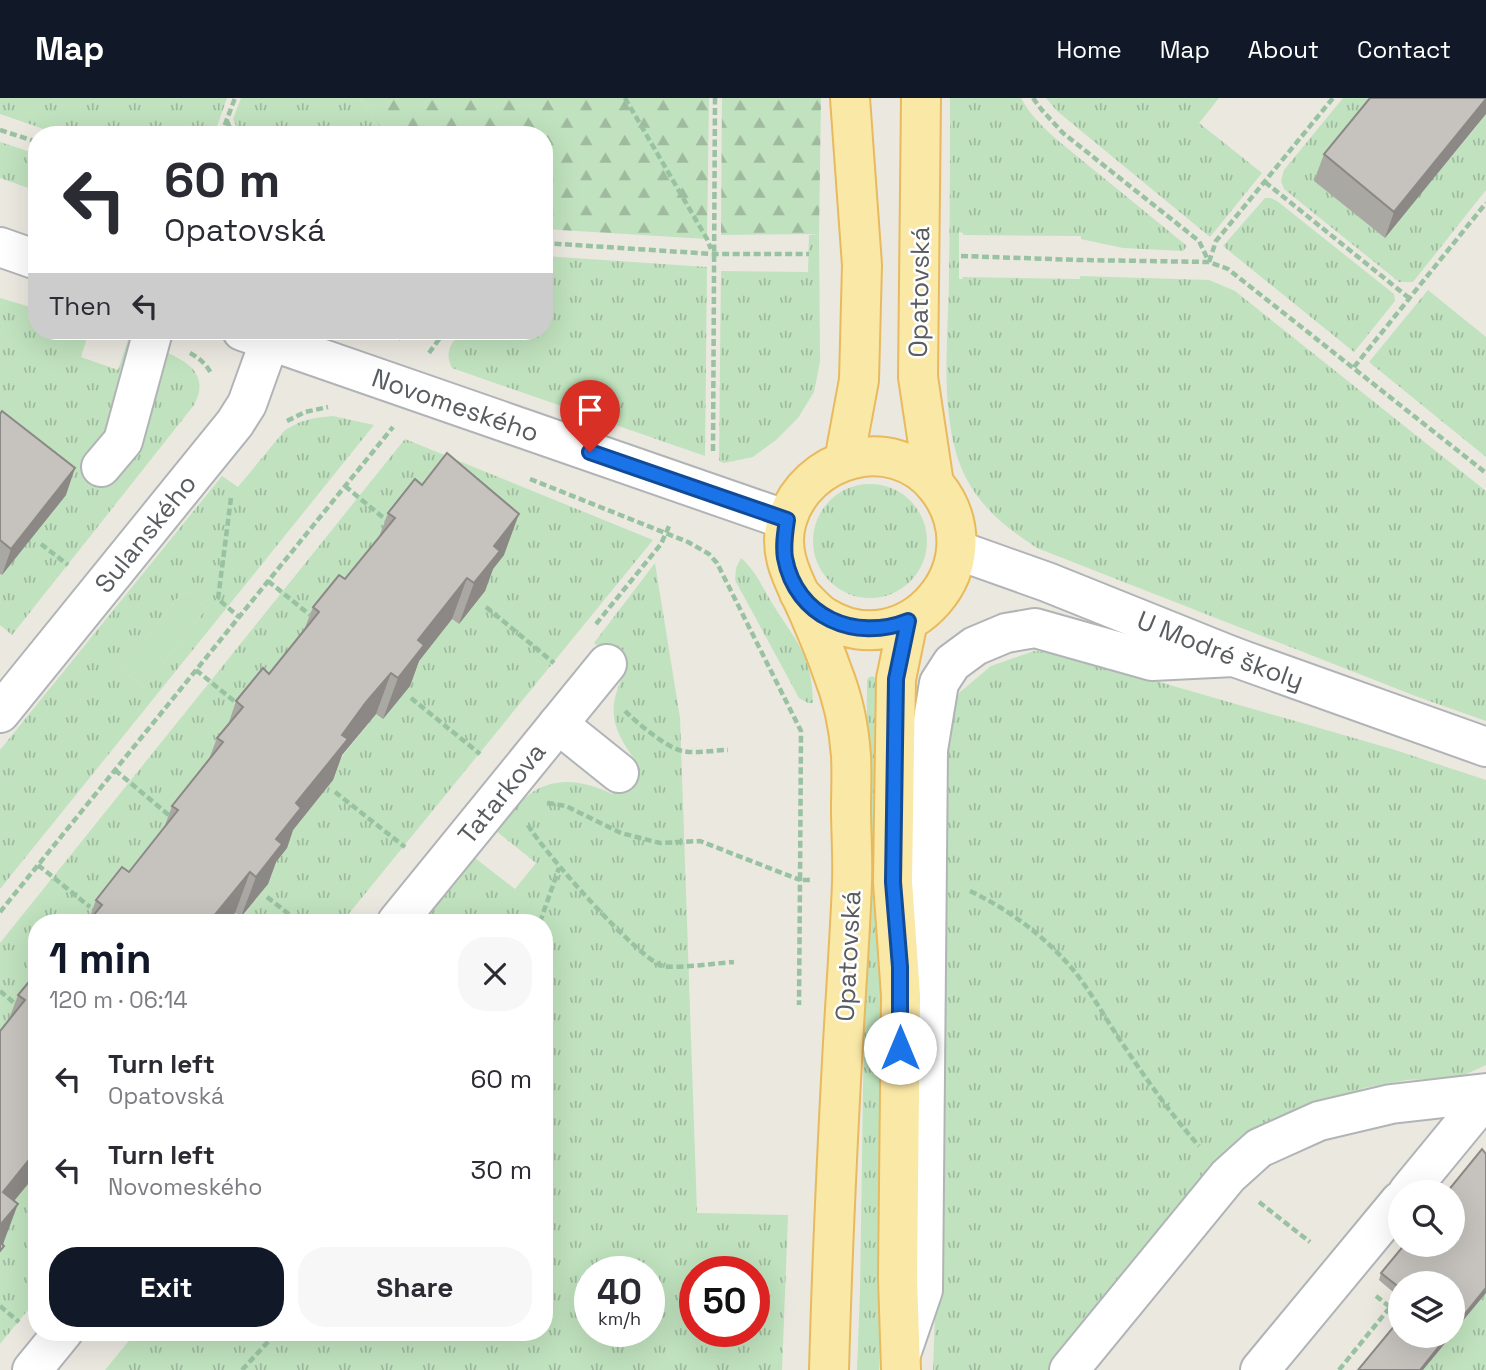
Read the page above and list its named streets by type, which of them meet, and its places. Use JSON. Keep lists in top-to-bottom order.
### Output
{
  "streets": {
    "main road": ["Opatovská"],
    "street": [
      "Novomeského",
      "Sulanského",
      "U Modré školy",
      "Tatarkova"
    ]
  },
  "crossings": [
    ["Opatovská", "Novomeského"],
    ["Opatovská", "U Modré školy"],
    ["Novomeského", "U Modré školy"]
  ],
  "page": {
    "header": "Map",
    "nav": [
      "Home",
      "Map",
      "About",
      "Contact"
    ],
    "turn": ["60 m", "Opatovská"],
    "then": "Then",
    "heading": ["1 min", "120 m · 06:14"],
    "list": [
      {
        "name": "Turn left",
        "note": "Opatovská",
        "value": "60 m"
      },
      {
        "name": "Turn left",
        "note": "Novomeského",
        "value": "30 m"
      }
    ],
    "buttons": ["Exit", "Share"],
    "speed": "40 km/h",
    "limit": "50"
  }
}
